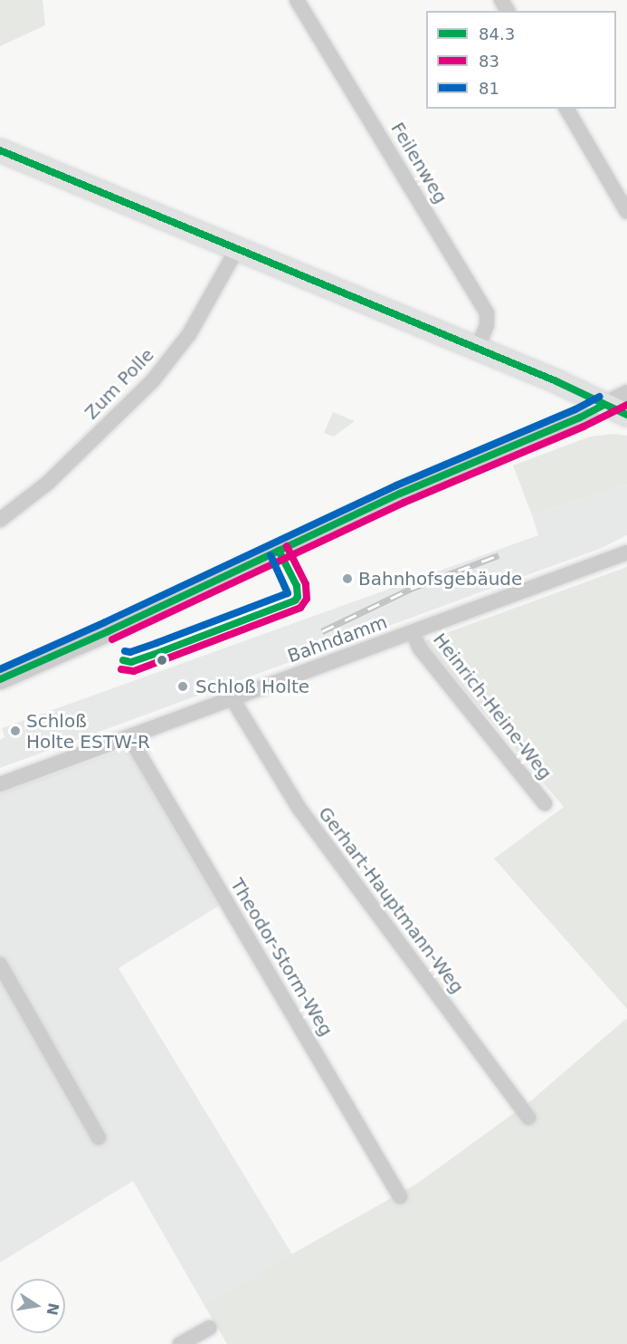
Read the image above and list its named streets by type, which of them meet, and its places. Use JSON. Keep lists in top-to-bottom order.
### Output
{
  "streets": {
    "street": [
      "Feilenweg",
      "Zum Polle",
      "Bahndamm",
      "Heinrich-Heine-Weg",
      "Gerhart-Hauptmann-Weg",
      "Theodor-Storm-Weg"
    ]
  },
  "crossings": [
    ["Bahndamm", "Heinrich-Heine-Weg"],
    ["Bahndamm", "Gerhart-Hauptmann-Weg"],
    ["Bahndamm", "Theodor-Storm-Weg"]
  ],
  "places": ["Bahnhofsgebäude", "Schloß Holte", "Schloß Holte ESTW-R"],
  "lines": ["transit line 84.3", "transit line 81", "transit line 83"],
  "legend": ["84.3", "83", "81"],
  "north": "right"
}
